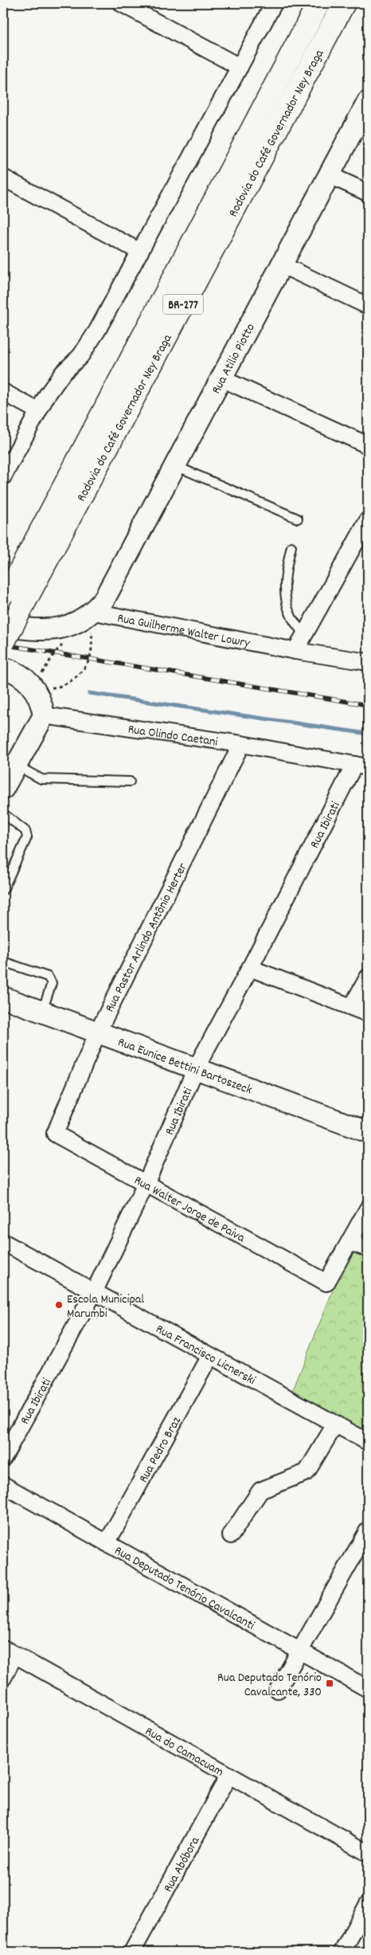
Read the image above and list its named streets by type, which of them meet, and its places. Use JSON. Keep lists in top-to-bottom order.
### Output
{
  "streets": {
    "highway": ["Rodovia do Café Governador Ney Braga", "BR-277"],
    "street": [
      "Rua Atilio Piotto",
      "Rua Guilherme Walter Lowry",
      "Rua Olindo Caetani",
      "Rua Ibirati",
      "Rua Pastor Arlindo Antônio Herter",
      "Rua Eunice Bettini Bartoszeck",
      "Rua Walter Jorge de Paiva",
      "Rua Francisco Licnerski",
      "Rua Pedro Braz",
      "Rua Deputado Tenório Cavalcanti",
      "Rua do Camacuam",
      "Rua Abóbora"
    ]
  },
  "crossings": [
    ["Rua Atilio Piotto", "Rua Guilherme Walter Lowry"],
    ["Rua Olindo Caetani", "Rua Ibirati"],
    ["Rua Olindo Caetani", "Rua Pastor Arlindo Antônio Herter"],
    ["Rua Ibirati", "Rua Eunice Bettini Bartoszeck"],
    ["Rua Ibirati", "Rua Walter Jorge de Paiva"],
    ["Rua Ibirati", "Rua Francisco Licnerski"],
    ["Rua Pastor Arlindo Antônio Herter", "Rua Eunice Bettini Bartoszeck"],
    ["Rua Pastor Arlindo Antônio Herter", "Rua Walter Jorge de Paiva"],
    ["Rua Francisco Licnerski", "Rua Pedro Braz"],
    ["Rua Pedro Braz", "Rua Deputado Tenório Cavalcanti"],
    ["Rua do Camacuam", "Rua Abóbora"]
  ],
  "places": {
    "other": ["Escola Municipal Marumbi"],
    "transit": ["Rua Deputado Tenório Cavalcante, 330"]
  }
}
